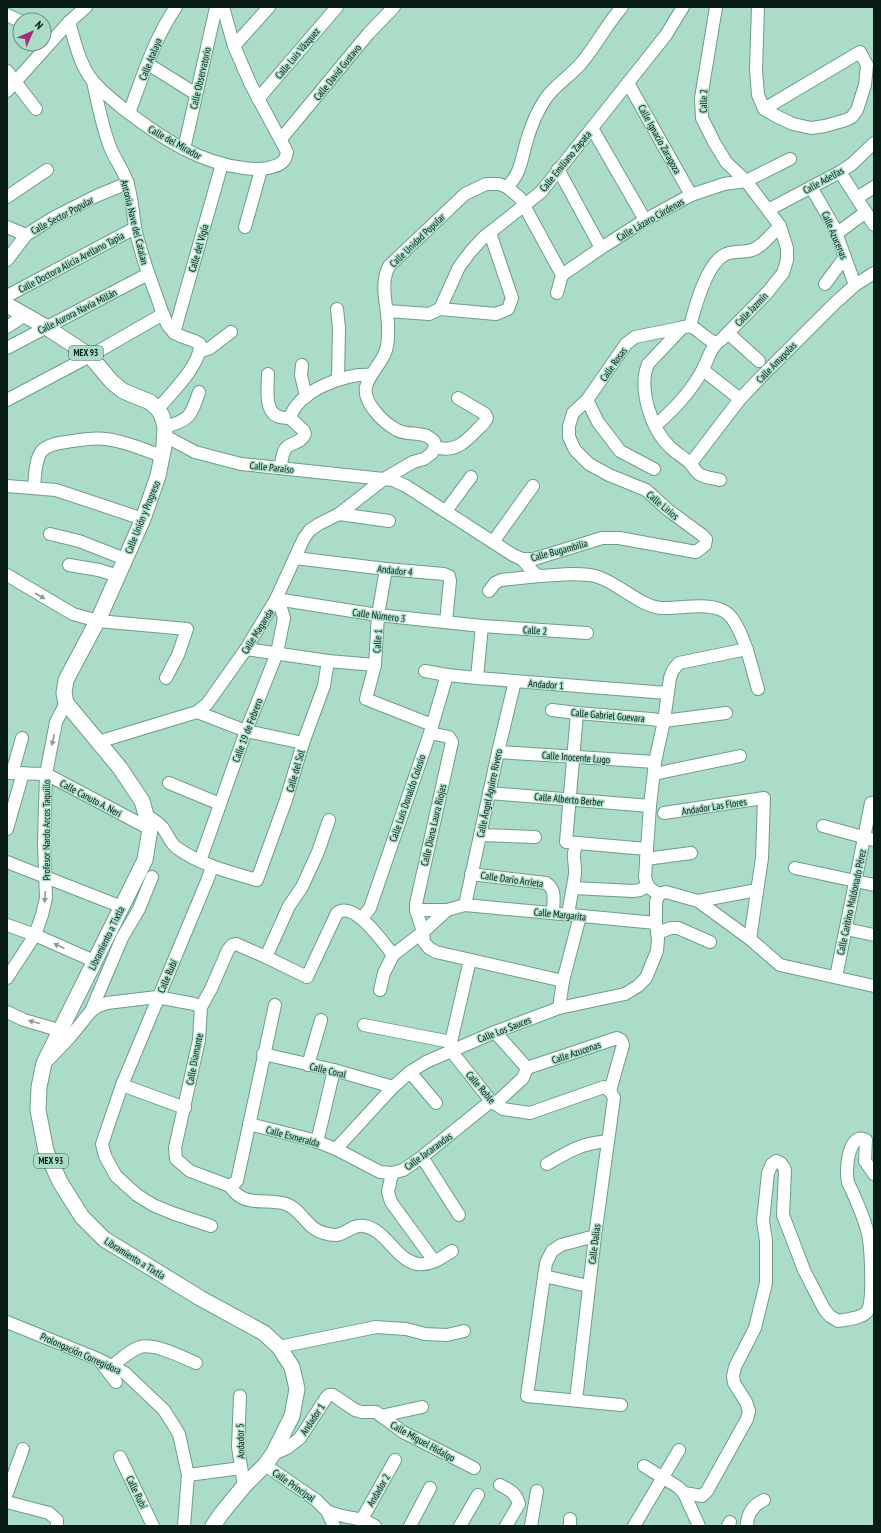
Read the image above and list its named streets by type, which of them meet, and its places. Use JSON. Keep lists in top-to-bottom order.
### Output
{
  "streets": {
    "main road": ["MEX 93", "Calle Unión y Progreso", "Libramiento a Tixtla"],
    "street": [
      "Calle Luis Vázquez",
      "Calle Atalaya",
      "Calle David Gustavo",
      "Calle Observatorio",
      "Calle 2",
      "Calle Ignacio Zaragoza",
      "Calle del Mirador",
      "Calle Emiliano Zapata",
      "Calle Adelfas",
      "Calle Sector Popular",
      "Calle Lázaro Cárdenas",
      "Antonia Nave del Catalan",
      "Calle Azucenas",
      "Calle Unidad Popular",
      "Calle del Vigía",
      "Calle Doctora Alicia Arellano Tapia",
      "Calle Jazmín",
      "Calle Aurora Navia Millán",
      "Calle Amapolas",
      "Calle Rosas",
      "Calle Paraíso",
      "Calle Lirios",
      "Calle Bugambilia",
      "Andador 4",
      "Calle Número 3",
      "Calle Maganda",
      "Calle 1",
      "Andador 1",
      "Calle Gabriel Guevara",
      "Calle 19 de Febrero",
      "Calle Inocente Lugo",
      "Calle del Sol",
      "Calle Ángel Aguirre Rivero",
      "Calle Canuto A. Neri",
      "Calle Luis Donaldo Colosio",
      "Calle Alberto Berber",
      "Andador Las Flores",
      "Calle Diana Laura Riojas",
      "Profesor Nardo Arcos Taquillo",
      "Calle Dario Arrieta",
      "Calle Caritino Maldonado Pérez",
      "Calle Margarita",
      "Calle Rubí",
      "Calle Los Sauces",
      "Calle Diamante",
      "Calle Coral",
      "Calle Roble",
      "Calle Esmeralda",
      "Calle Jacarandas",
      "Calle Dalias",
      "Prolongación Corregidora",
      "Andador 5",
      "Calle Miguel Hidalgo",
      "Calle Principal",
      "Andador 2"
    ]
  },
  "crossings": [
    ["Calle Luis Vázquez", "Calle del Mirador"],
    ["Calle Atalaya", "Calle del Mirador"],
    ["Calle David Gustavo", "Calle del Mirador"],
    ["Calle Observatorio", "Calle del Mirador"],
    ["Calle 2", "Calle Lázaro Cárdenas"],
    ["Calle 2", "Calle Jazmín"],
    ["Calle 2", "Calle Número 3"],
    ["Calle Ignacio Zaragoza", "Calle Emiliano Zapata"],
    ["Calle Ignacio Zaragoza", "Calle Lázaro Cárdenas"],
    ["Calle del Mirador", "Antonia Nave del Catalan"],
    ["Calle del Mirador", "Calle del Vigía"],
    ["Calle Adelfas", "Calle Azucenas"],
    ["Calle Adelfas", "Calle Jazmín"],
    ["Calle Sector Popular", "Antonia Nave del Catalan"],
    ["Calle Lázaro Cárdenas", "Calle Jazmín"],
    ["Antonia Nave del Catalan", "Calle del Vigía"],
    ["Antonia Nave del Catalan", "Calle Doctora Alicia Arellano Tapia"],
    ["Antonia Nave del Catalan", "Calle Aurora Navia Millán"],
    ["Calle Azucenas", "Calle Amapolas"],
    ["Calle Azucenas", "Calle Roble"],
    ["Calle Azucenas", "Calle Jacarandas"],
    ["Calle Azucenas", "Calle Dalias"],
    ["Calle Aurora Navia Millán", "MEX 93"],
    ["MEX 93", "Calle Unión y Progreso"],
    ["Calle Rosas", "Calle Lirios"],
    ["Calle Paraíso", "Calle Unión y Progreso"],
    ["Calle Paraíso", "Calle Bugambilia"],
    ["Calle Paraíso", "Calle Maganda"],
    ["Calle Lirios", "Calle Bugambilia"],
    ["Calle Unión y Progreso", "Profesor Nardo Arcos Taquillo"],
    ["Calle Bugambilia", "Calle Maganda"],
    ["Andador 4", "Calle Número 3"],
    ["Andador 4", "Calle Maganda"],
    ["Andador 4", "Calle 1"],
    ["Calle Número 3", "Calle Maganda"],
    ["Calle Número 3", "Calle 1"],
    ["Calle Número 3", "Calle 19 de Febrero"],
    ["Calle Maganda", "Calle 19 de Febrero"],
    ["Calle 1", "Calle Diana Laura Riojas"],
    ["Andador 1", "Calle Ángel Aguirre Rivero"],
    ["Andador 1", "Calle Luis Donaldo Colosio"],
    ["Andador 1", "Libramiento a Tixtla"],
    ["Andador 1", "Calle Miguel Hidalgo"],
    ["Andador 1", "Calle Principal"],
    ["Calle 19 de Febrero", "Calle Canuto A. Neri"],
    ["Calle Inocente Lugo", "Calle Ángel Aguirre Rivero"],
    ["Calle del Sol", "Calle Canuto A. Neri"],
    ["Calle Ángel Aguirre Rivero", "Calle Alberto Berber"],
    ["Calle Ángel Aguirre Rivero", "Calle Dario Arrieta"],
    ["Calle Ángel Aguirre Rivero", "Calle Margarita"],
    ["Calle Canuto A. Neri", "Profesor Nardo Arcos Taquillo"],
    ["Calle Canuto A. Neri", "Libramiento a Tixtla"],
    ["Calle Canuto A. Neri", "Calle Rubí"],
    ["Calle Luis Donaldo Colosio", "Calle Diana Laura Riojas"],
    ["Calle Dario Arrieta", "Calle Margarita"],
    ["Calle Margarita", "Calle Los Sauces"],
    ["Libramiento a Tixtla", "Andador 5"],
    ["Libramiento a Tixtla", "Calle Principal"],
    ["Calle Los Sauces", "Calle Coral"],
    ["Calle Los Sauces", "Calle Roble"],
    ["Calle Los Sauces", "Calle Esmeralda"],
    ["Calle Los Sauces", "Calle Jacarandas"],
    ["Calle Roble", "Calle Jacarandas"],
    ["Calle Roble", "Calle Dalias"],
    ["Calle Esmeralda", "Calle Jacarandas"]
  ],
  "north": "top right"
}
